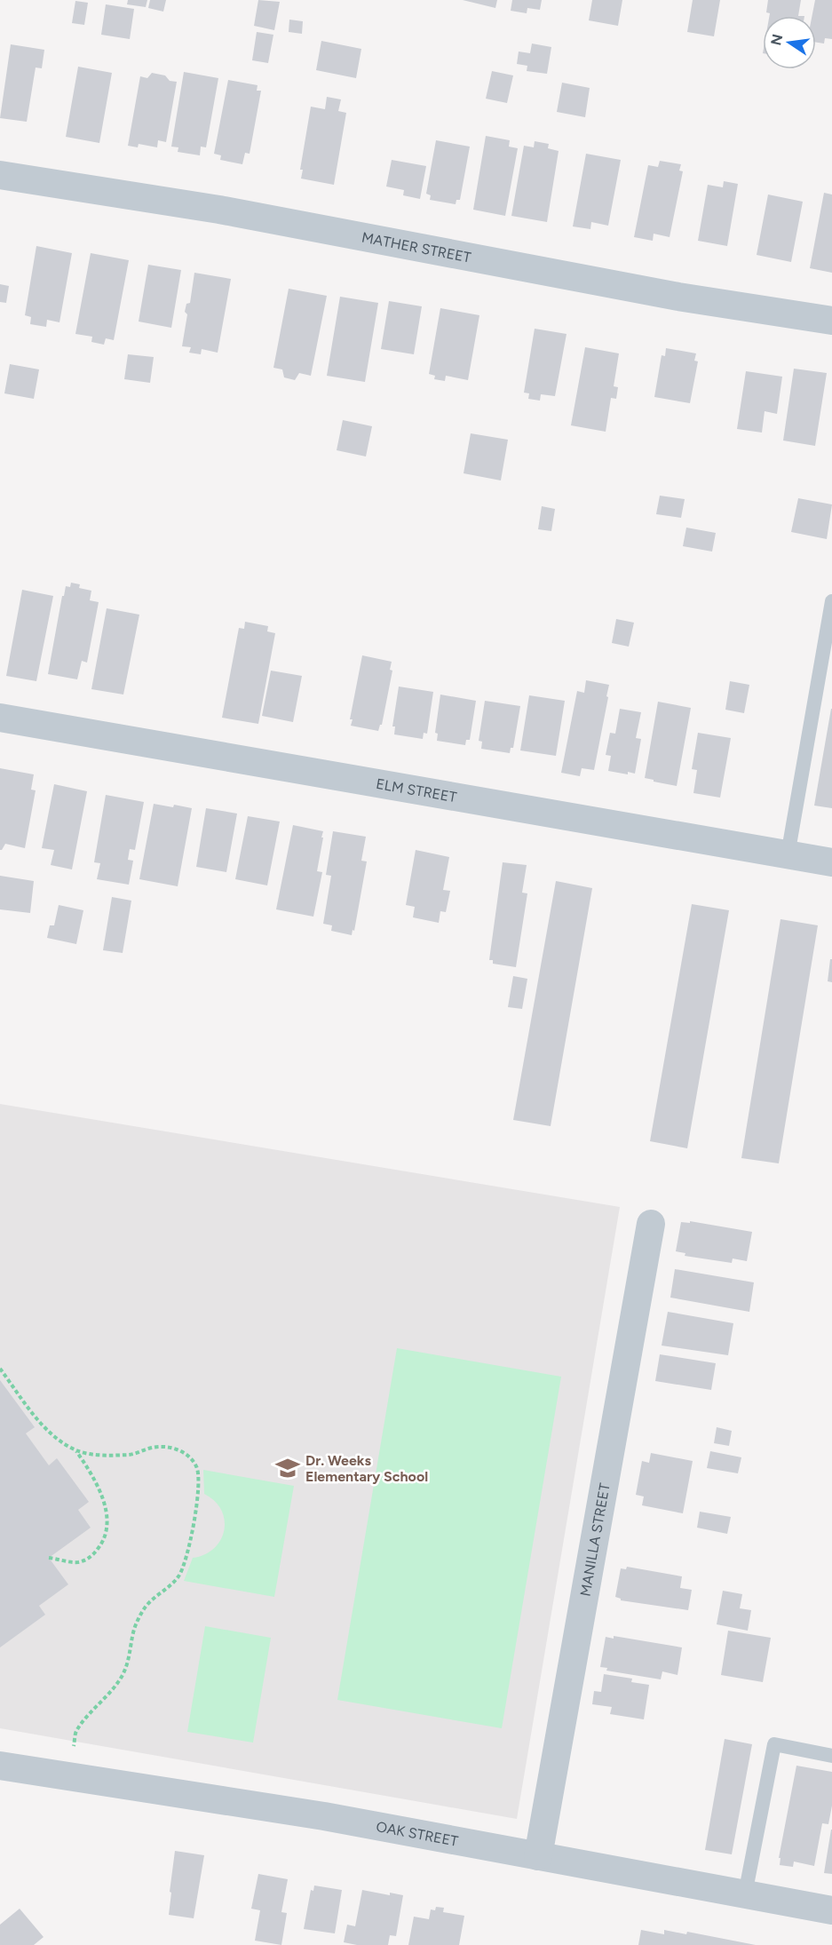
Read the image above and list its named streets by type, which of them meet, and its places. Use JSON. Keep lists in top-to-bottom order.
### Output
{
  "streets": {
    "street": [
      "MATHER STREET",
      "ELM STREET",
      "MANILLA STREET",
      "OAK STREET"
    ]
  },
  "crossings": [
    ["MANILLA STREET", "OAK STREET"]
  ],
  "places": {
    "school or university": ["Dr. Weeks Elementary School"]
  },
  "north": "left"
}
